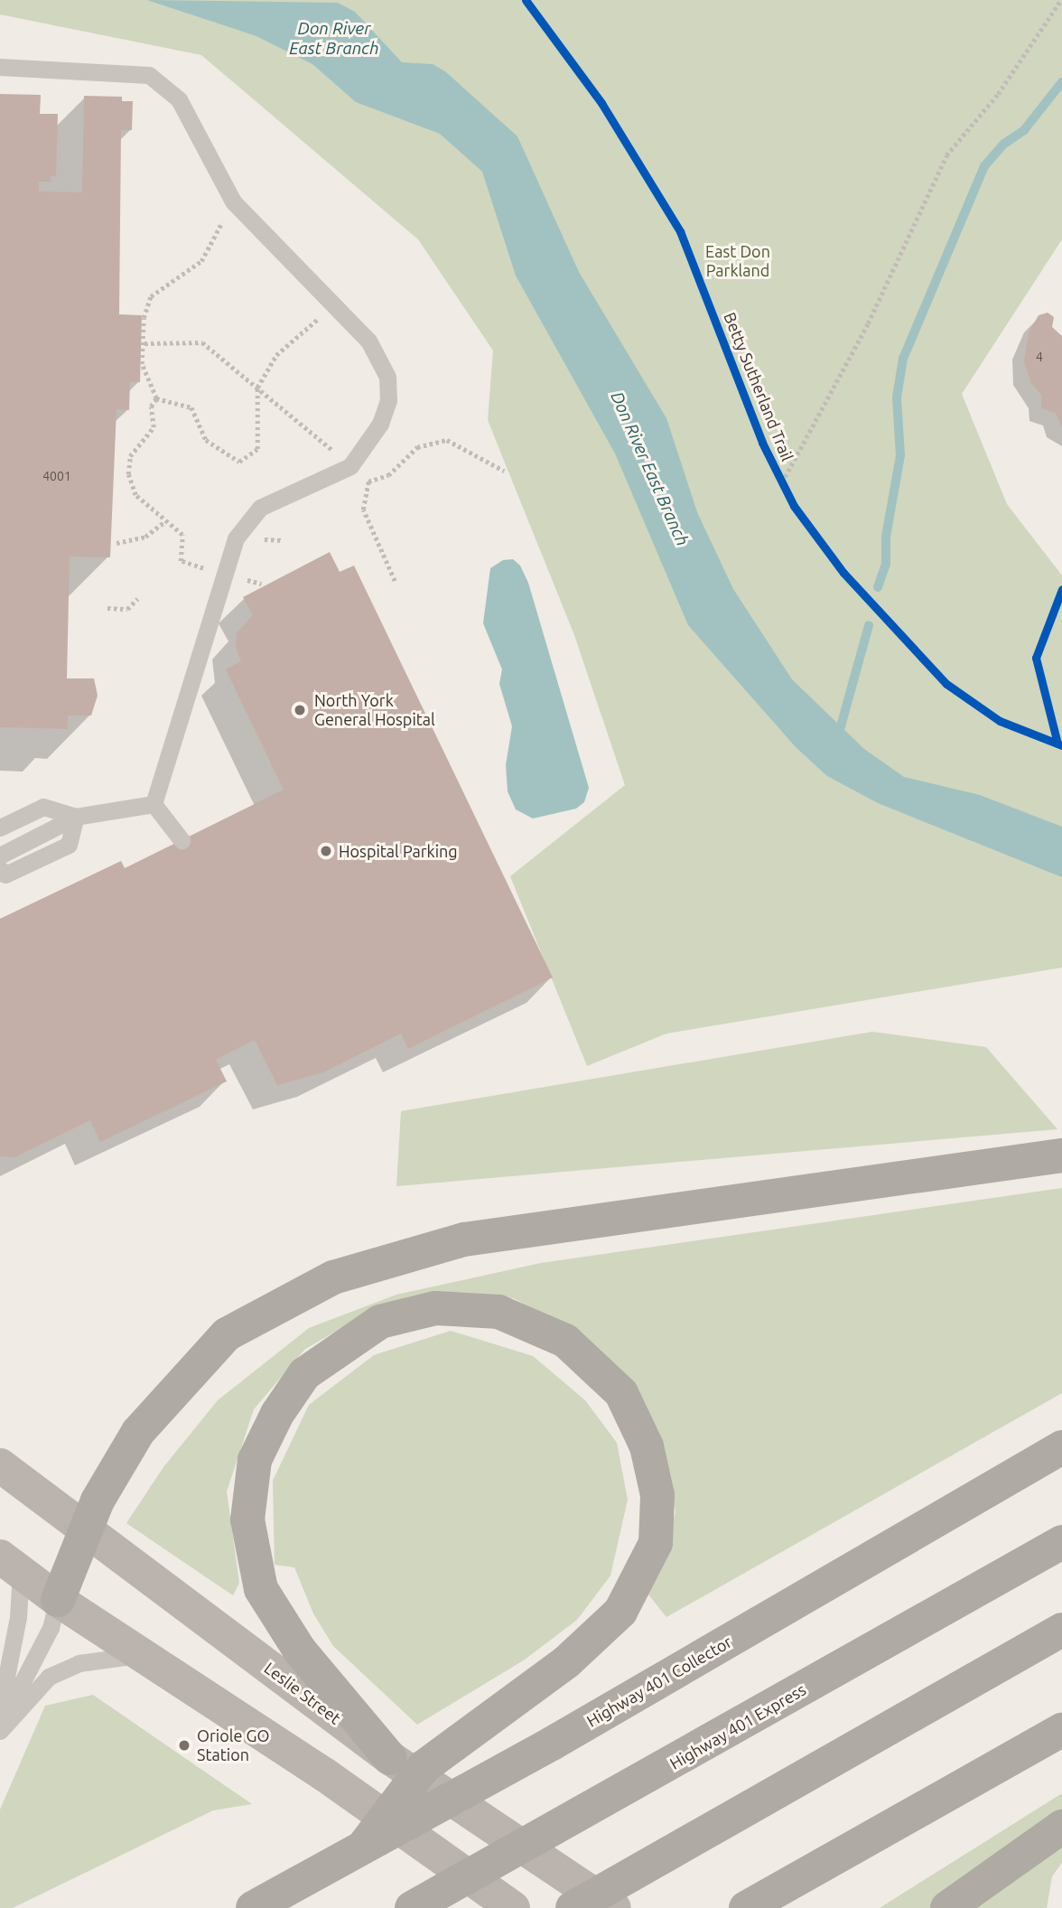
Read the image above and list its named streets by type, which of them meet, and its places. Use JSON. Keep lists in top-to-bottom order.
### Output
{
  "streets": {
    "highway": ["Highway 401 Collector", "Highway 401 Express"],
    "main road": ["Leslie Street"],
    "cycle path": ["Betty Sutherland Trail"]
  },
  "water": ["Don River East Branch"],
  "parks": ["East Don Parkland"],
  "places": ["North York General Hospital", "Hospital Parking", "Oriole GO Station"],
  "house_numbers": ["4", "4001"]
}
